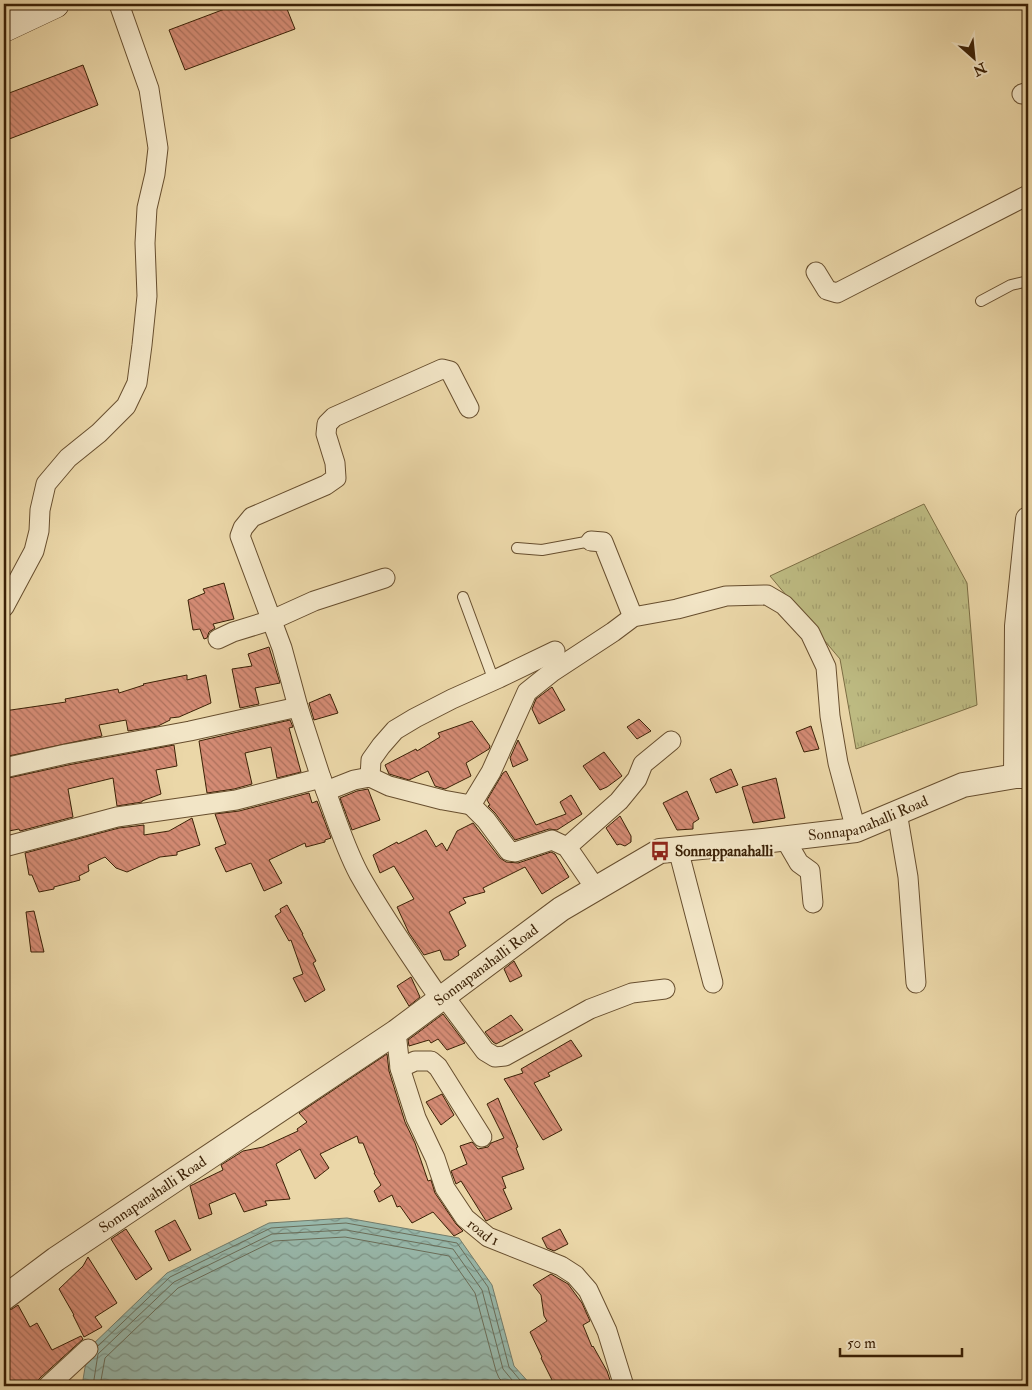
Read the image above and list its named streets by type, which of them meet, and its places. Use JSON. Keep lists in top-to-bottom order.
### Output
{
  "streets": {
    "street": ["Sonnapanahalli Road", "road 1"]
  },
  "crossings": [
    ["Sonnapanahalli Road", "road 1"]
  ],
  "places": {
    "bus stop": ["Sonnappanahalli"]
  },
  "scale_bar": "50 m",
  "north": "bottom right"
}
